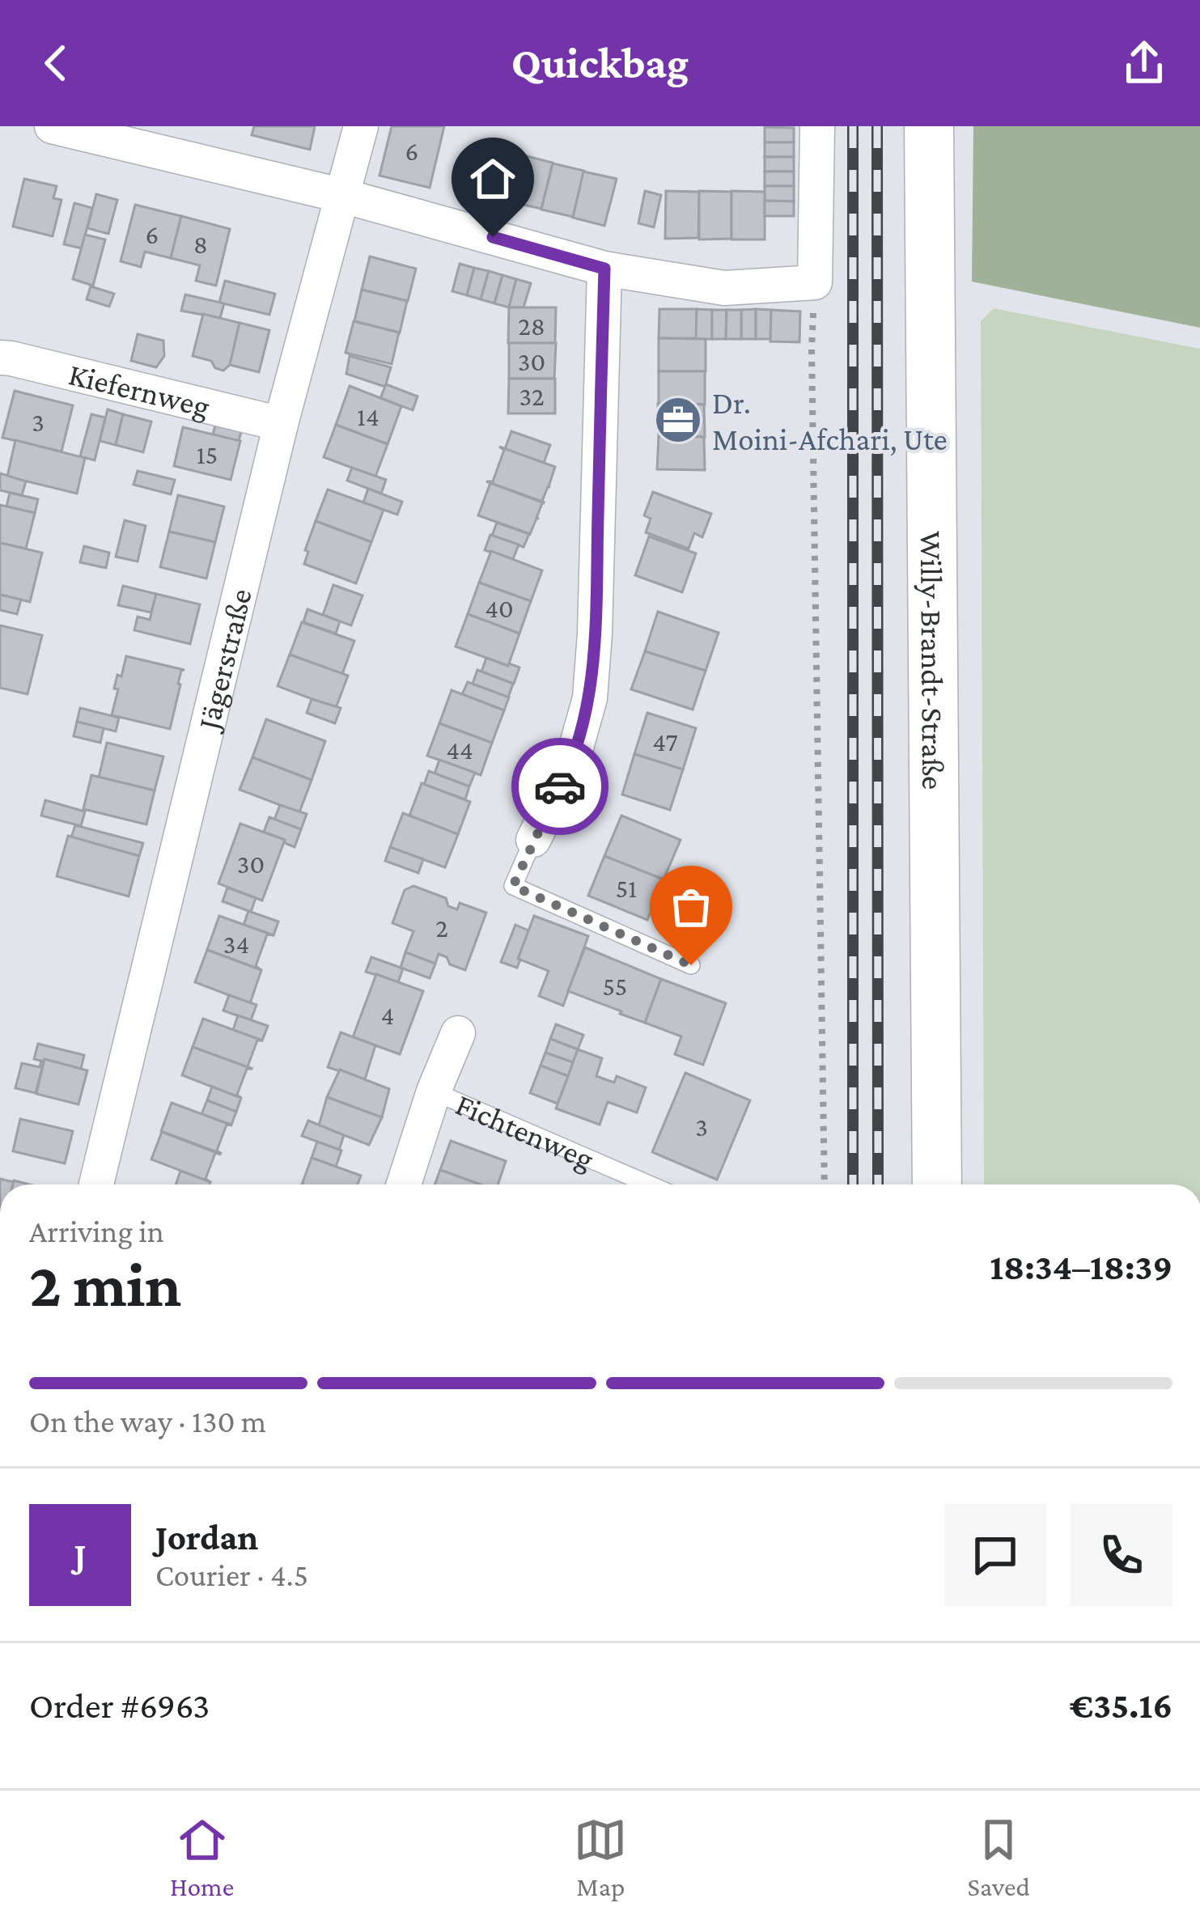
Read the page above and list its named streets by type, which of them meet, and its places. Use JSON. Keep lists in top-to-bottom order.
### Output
{
  "streets": {
    "main road": ["Willy-Brandt-Straße"],
    "street": ["Kiefernweg", "Jägerstraße", "Fichtenweg"]
  },
  "crossings": [
    ["Kiefernweg", "Jägerstraße"]
  ],
  "places": {
    "office": ["Dr. Moini-Afchari, Ute"]
  },
  "house_numbers": [
    "6",
    "6",
    "8",
    "28",
    "30",
    "32",
    "14",
    "3",
    "15",
    "40",
    "47",
    "44",
    "30",
    "51",
    "2",
    "34",
    "55",
    "4",
    "3"
  ],
  "page": {
    "header": "Quickbag",
    "heading": ["2 min", "Arriving in", "18:34–18:39"],
    "panel": [
      "Jordan",
      "Courier · 4.5",
      "Order #6963",
      "€35.16"
    ],
    "bar": "On the way · 130 m",
    "round": "J",
    "tabs": ["Home", "Map", "Saved"]
  }
}
